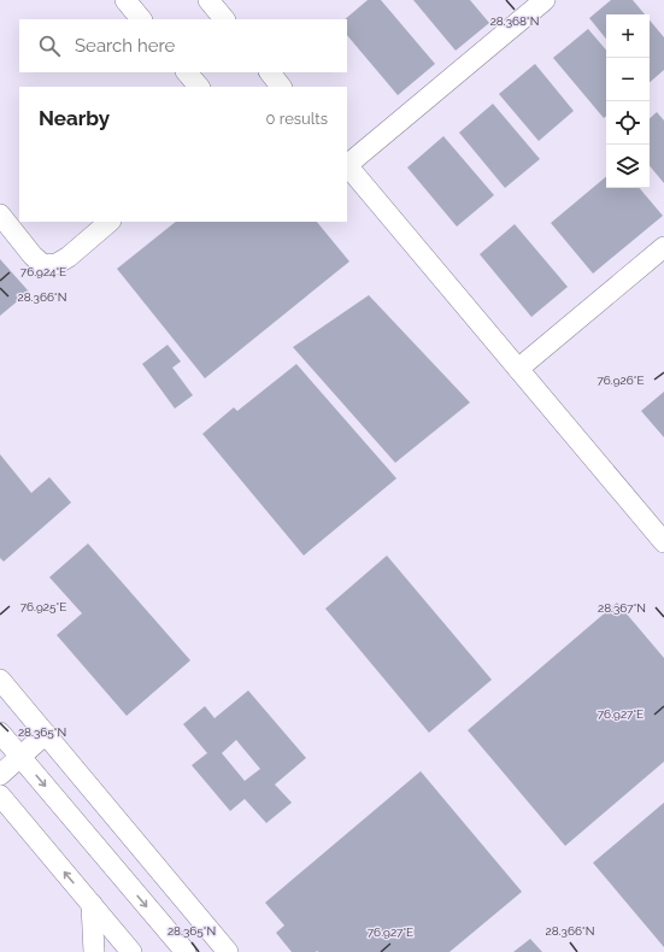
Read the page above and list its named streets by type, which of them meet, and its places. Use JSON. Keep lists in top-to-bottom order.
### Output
{
  "page": {
    "map_buttons": ["+", "−"],
    "search": "Search here",
    "heading": ["Nearby", "0 results"]
  },
  "coordinates": [
    "28.368°N",
    "76.924°E",
    "28.366°N",
    "76.926°E",
    "76.925°E",
    "28.367°N",
    "76.927°E",
    "28.365°N"
  ]
}
